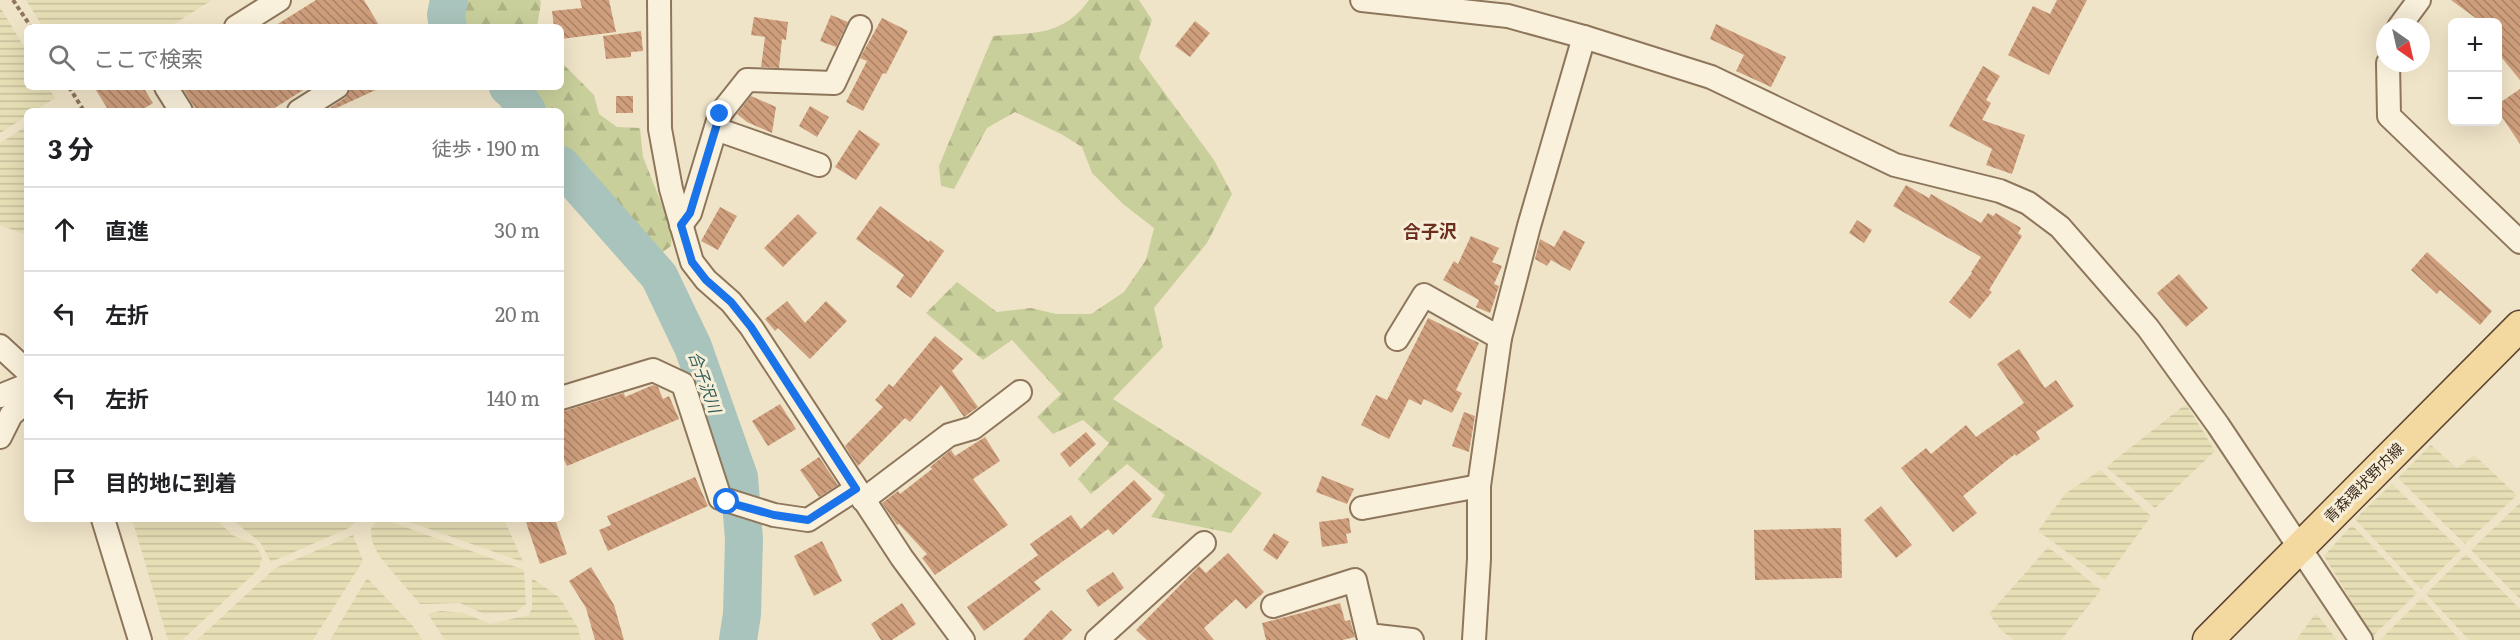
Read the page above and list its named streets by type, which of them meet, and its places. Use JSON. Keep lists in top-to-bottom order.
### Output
{
  "streets": {
    "main road": ["青森環状野内線"]
  },
  "districts": ["合子沢"],
  "water": ["合子沢川"],
  "north": "bottom right",
  "page": {
    "map_buttons": ["+", "−"],
    "search": "ここで検索",
    "heading": ["3 分", "徒歩 · 190 m"],
    "list": [
      ["直進", "30 m"],
      ["左折", "20 m"],
      ["左折", "140 m"],
      "目的地に到着"
    ]
  }
}
